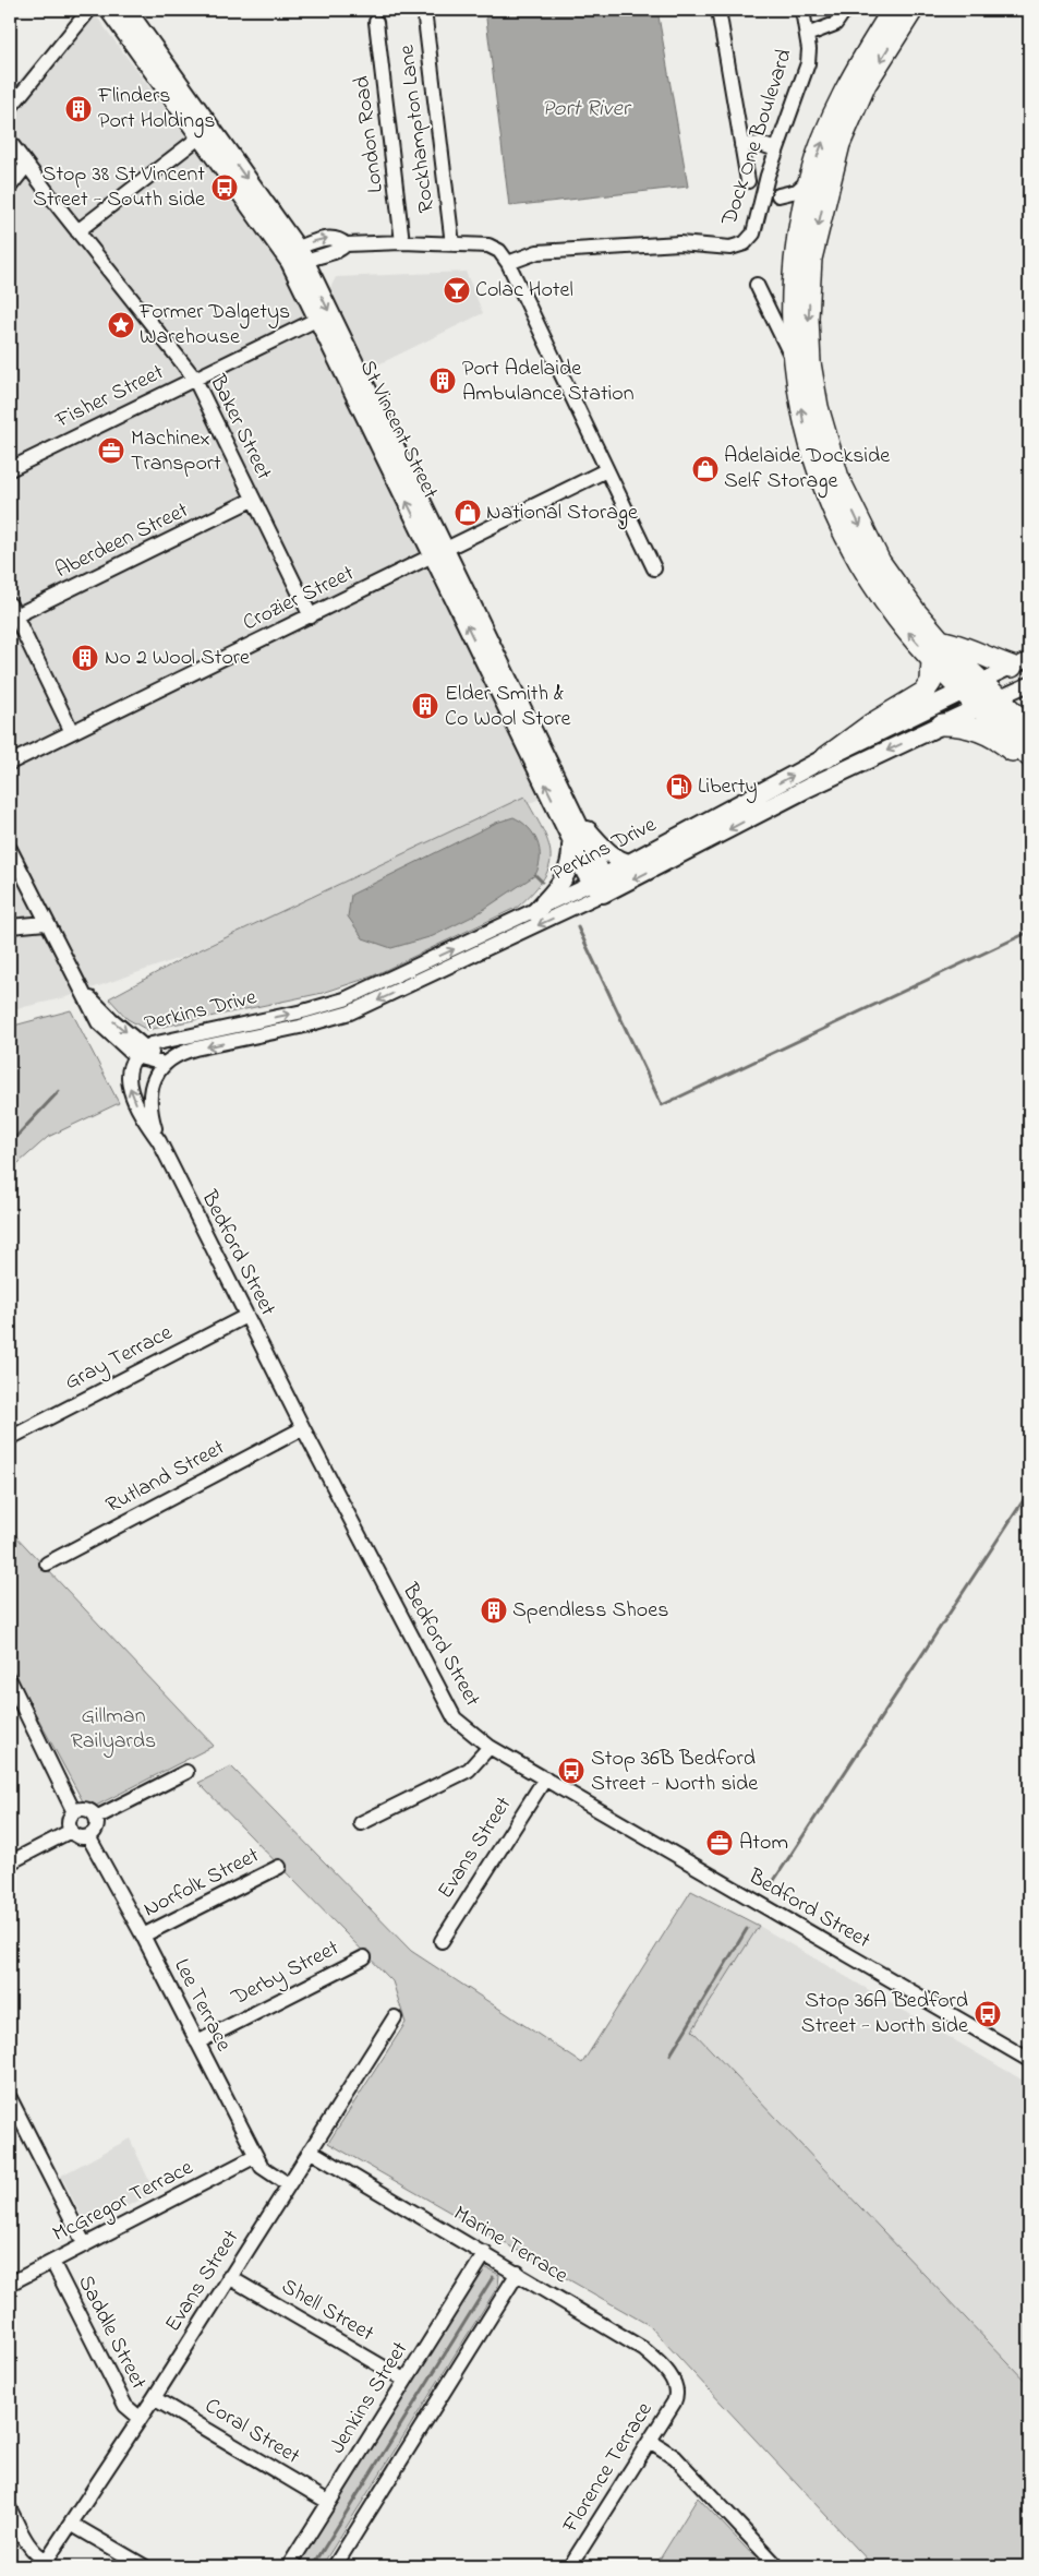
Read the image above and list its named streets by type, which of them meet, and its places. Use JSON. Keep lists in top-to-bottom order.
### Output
{
  "streets": {
    "main road": ["St Vincent Street", "Perkins Drive"],
    "street": [
      "Rockhampton Lane",
      "London Road",
      "Dock One Boulevard",
      "Fisher Street",
      "Baker Street",
      "Aberdeen Street",
      "Crozier Street",
      "Bedford Street",
      "Gray Terrace",
      "Rutland Street",
      "Evans Street",
      "Norfolk Street",
      "Derby Street",
      "Lee Terrace",
      "McGregor Terrace",
      "Marine Terrace",
      "Shell Street",
      "Saddle Street",
      "Jenkins Street",
      "Coral Street",
      "Florence Terrace"
    ]
  },
  "crossings": [
    ["Fisher Street", "Baker Street"],
    ["Fisher Street", "St Vincent Street"],
    ["Baker Street", "Aberdeen Street"],
    ["Baker Street", "Crozier Street"],
    ["St Vincent Street", "Crozier Street"],
    ["St Vincent Street", "Perkins Drive"],
    ["Perkins Drive", "Bedford Street"],
    ["Bedford Street", "Gray Terrace"],
    ["Bedford Street", "Rutland Street"],
    ["Bedford Street", "Evans Street"],
    ["Evans Street", "Lee Terrace"],
    ["Evans Street", "Marine Terrace"],
    ["Evans Street", "Shell Street"],
    ["Evans Street", "Saddle Street"],
    ["Evans Street", "Coral Street"],
    ["Norfolk Street", "Lee Terrace"],
    ["Derby Street", "Lee Terrace"],
    ["Lee Terrace", "McGregor Terrace"],
    ["McGregor Terrace", "Saddle Street"],
    ["Marine Terrace", "Jenkins Street"],
    ["Marine Terrace", "Florence Terrace"],
    ["Shell Street", "Jenkins Street"],
    ["Jenkins Street", "Coral Street"]
  ],
  "water": ["Port River"],
  "parks": ["Gillman Railyards"],
  "places": {
    "building": [
      "Flinders Port Holdings",
      "Port Adelaide Ambulance Station",
      "No 2 Wool Store",
      "Elder Smith & Co Wool Store",
      "Spendless Shoes"
    ],
    "bus stop": ["Stop 38 St Vincent Street - South side", "Stop 36B Bedford Street - North side", "Stop 36A Bedford Street - North side"],
    "bar": ["Colac Hotel"],
    "place": ["Former Dalgetys Warehouse"],
    "office": ["Machinex Transport", "Atom"],
    "shop": ["Adelaide Dockside Self Storage", "National Storage"],
    "fuel station": ["Liberty"]
  }
}
